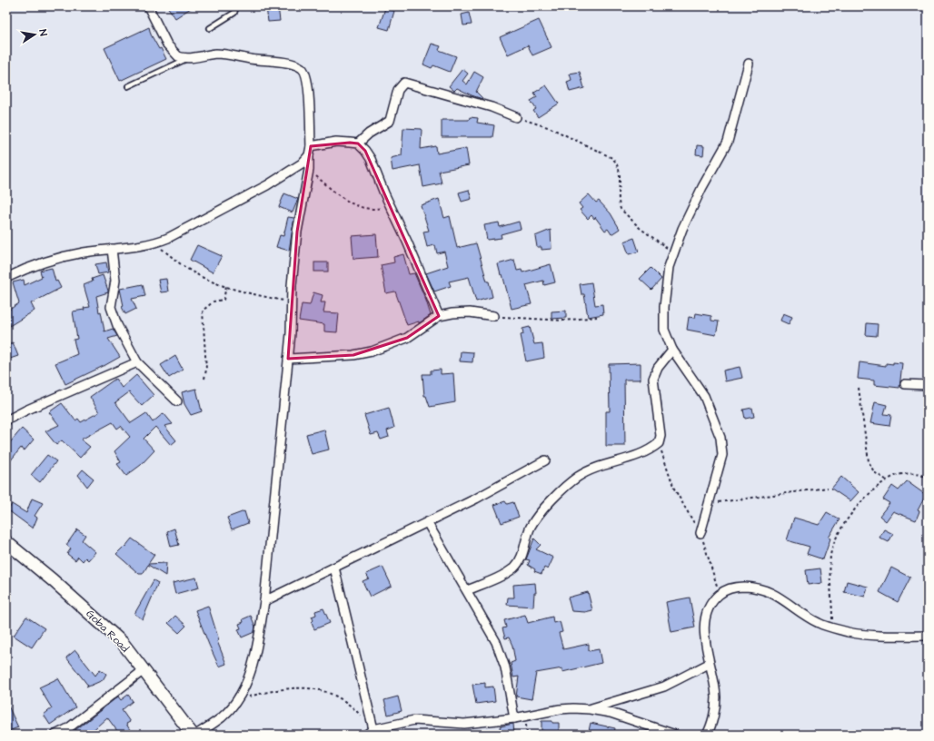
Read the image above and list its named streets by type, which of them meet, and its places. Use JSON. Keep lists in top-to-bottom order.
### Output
{
  "streets": {
    "main road": ["Goba Road"]
  },
  "north": "right"
}
